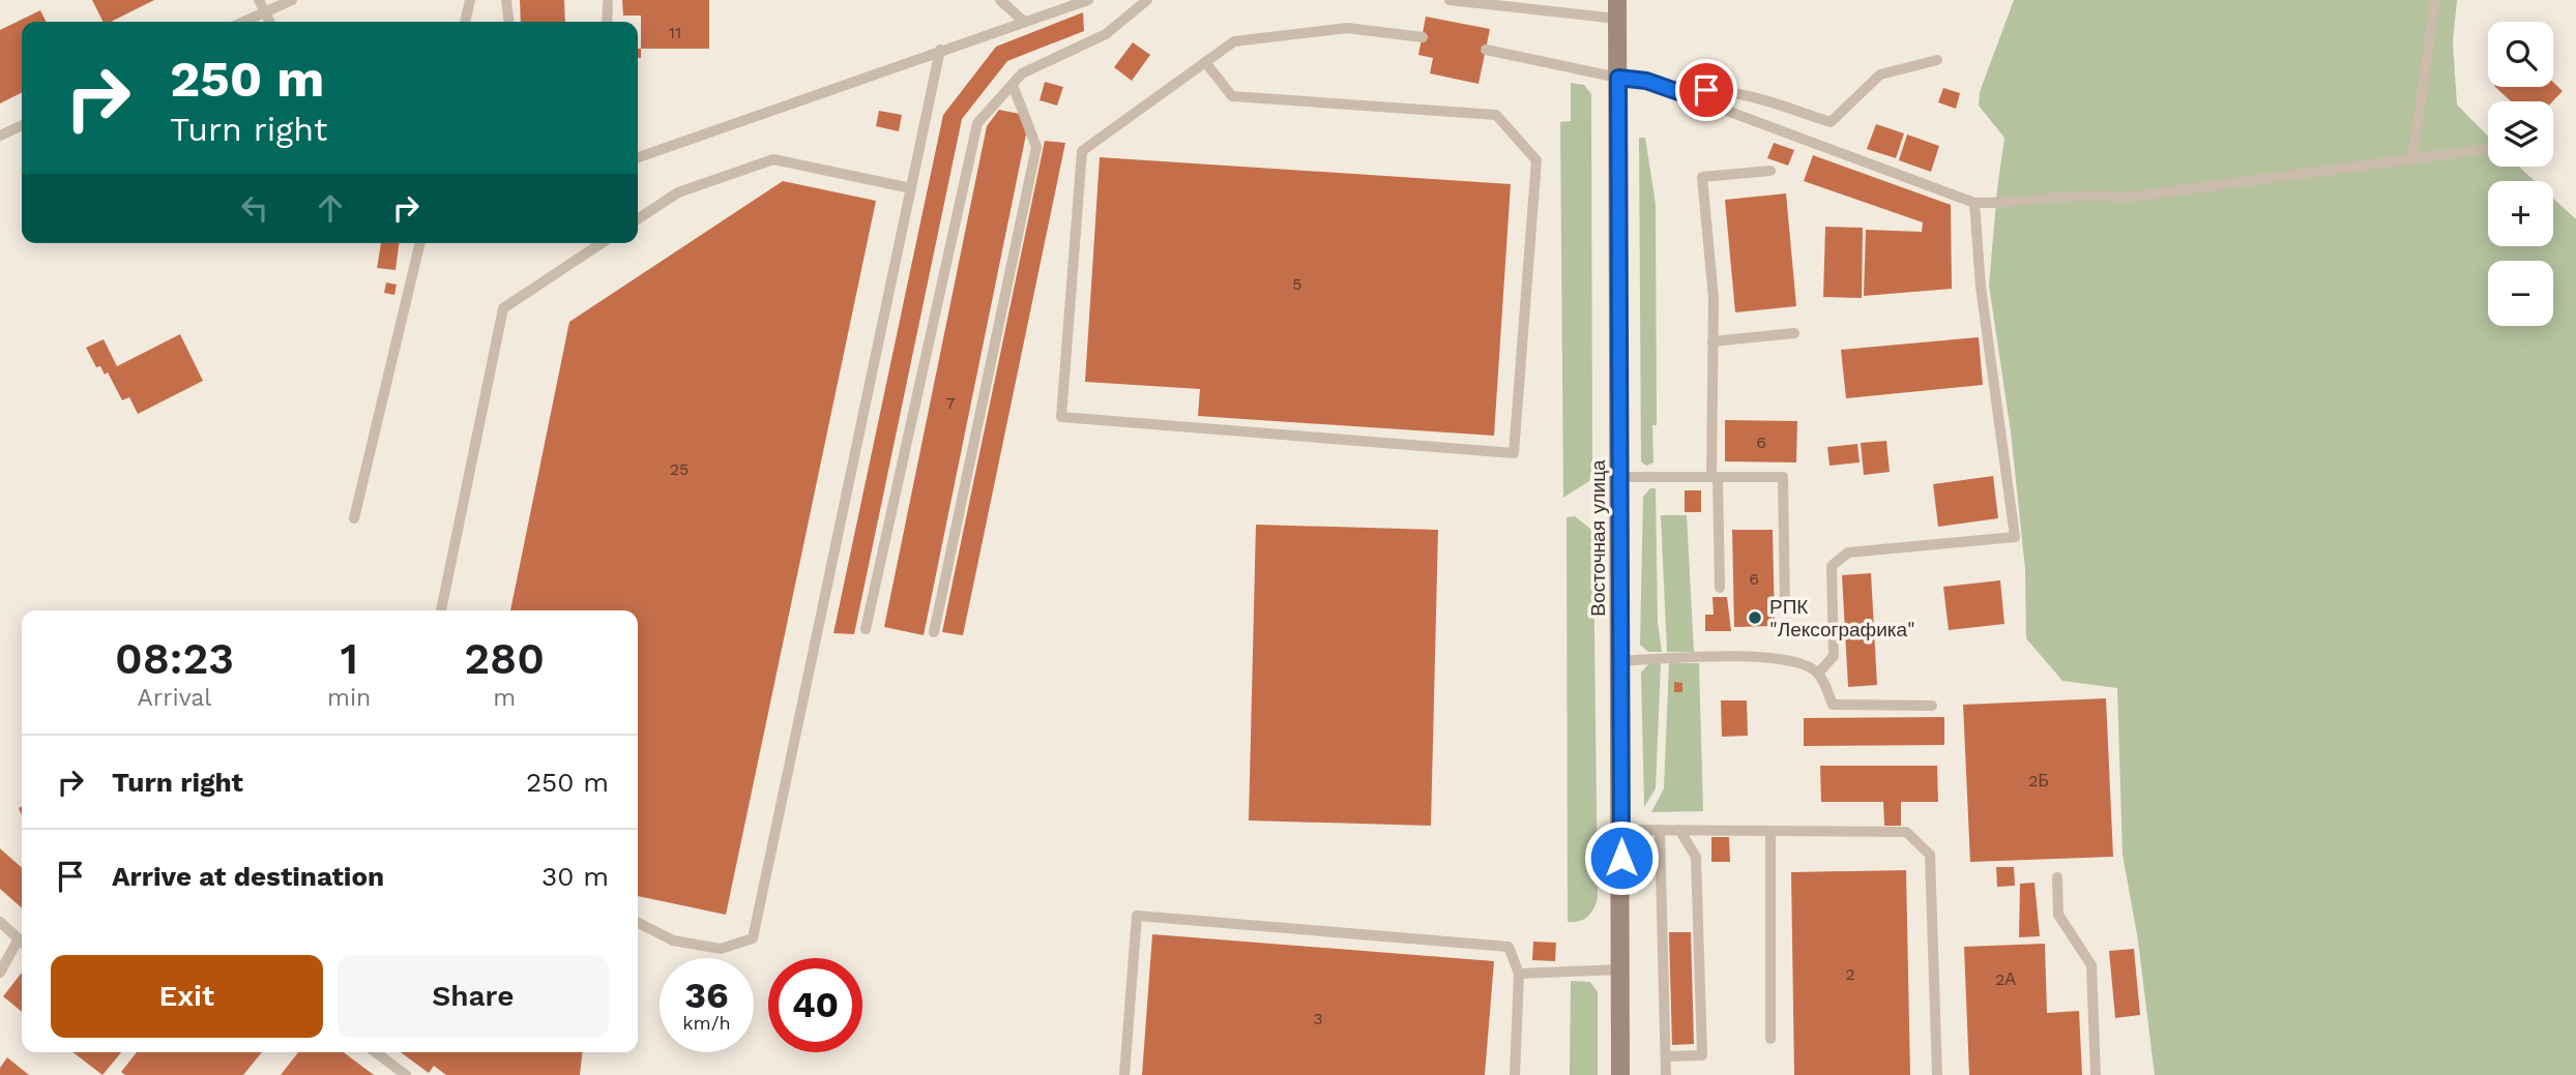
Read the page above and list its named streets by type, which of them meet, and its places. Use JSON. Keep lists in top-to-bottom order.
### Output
{
  "streets": {
    "street": ["Восточная улица"]
  },
  "places": ["РПК \"Лексографика\""],
  "house_numbers": [
    "11",
    "5",
    "7",
    "6",
    "25",
    "6",
    "2Б",
    "2",
    "2А",
    "3"
  ],
  "page": {
    "map_buttons": ["+", "−"],
    "turn": ["250 m", "Turn right"],
    "eta": [
      "08:23",
      "Arrival",
      "1",
      "min",
      "280",
      "m"
    ],
    "list": [
      {
        "name": "Turn right",
        "value": "250 m"
      },
      {
        "name": "Arrive at destination",
        "value": "30 m"
      }
    ],
    "buttons": ["Exit", "Share"],
    "speed": "36 km/h",
    "limit": "40"
  }
}
